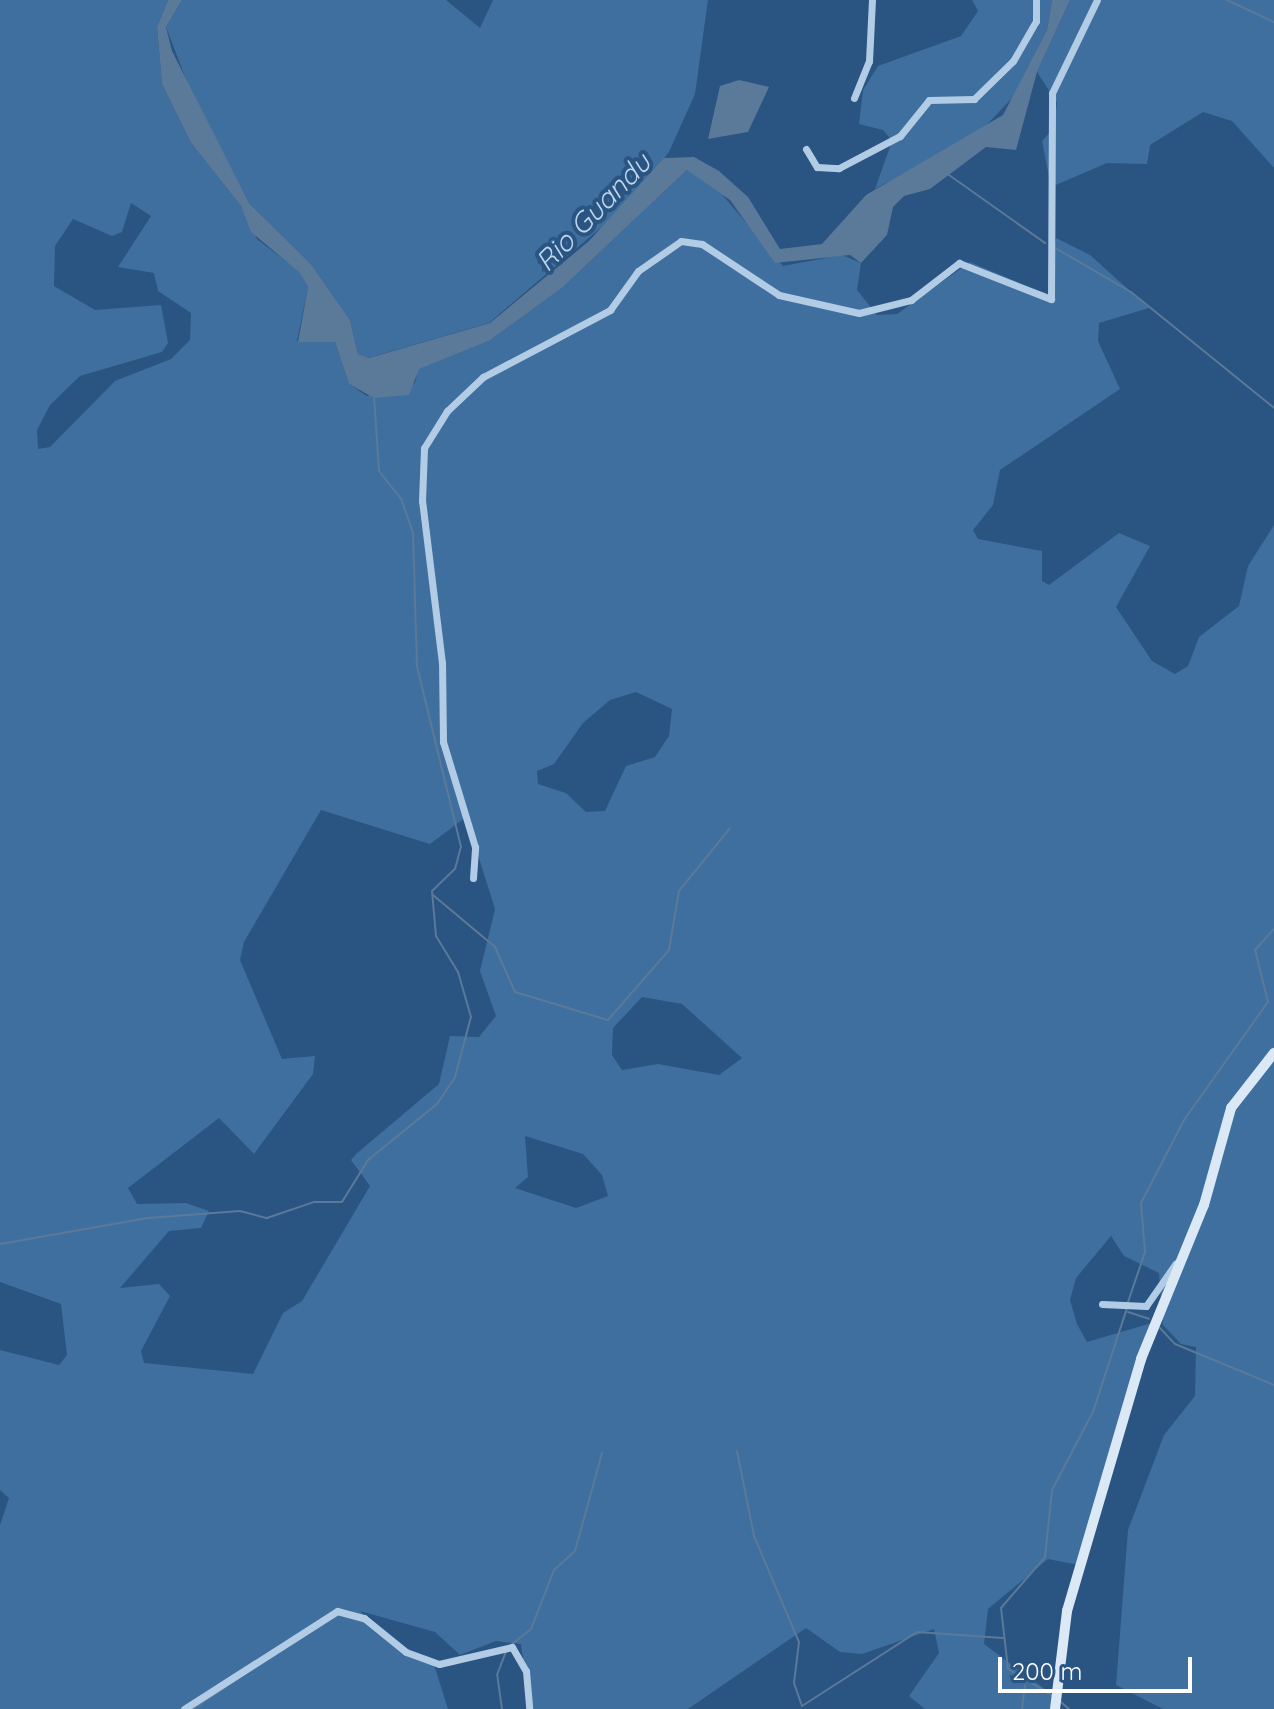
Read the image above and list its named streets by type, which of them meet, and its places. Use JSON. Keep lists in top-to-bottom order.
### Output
{
  "water": ["Rio Guandu"],
  "scale_bar": "200 m"
}
